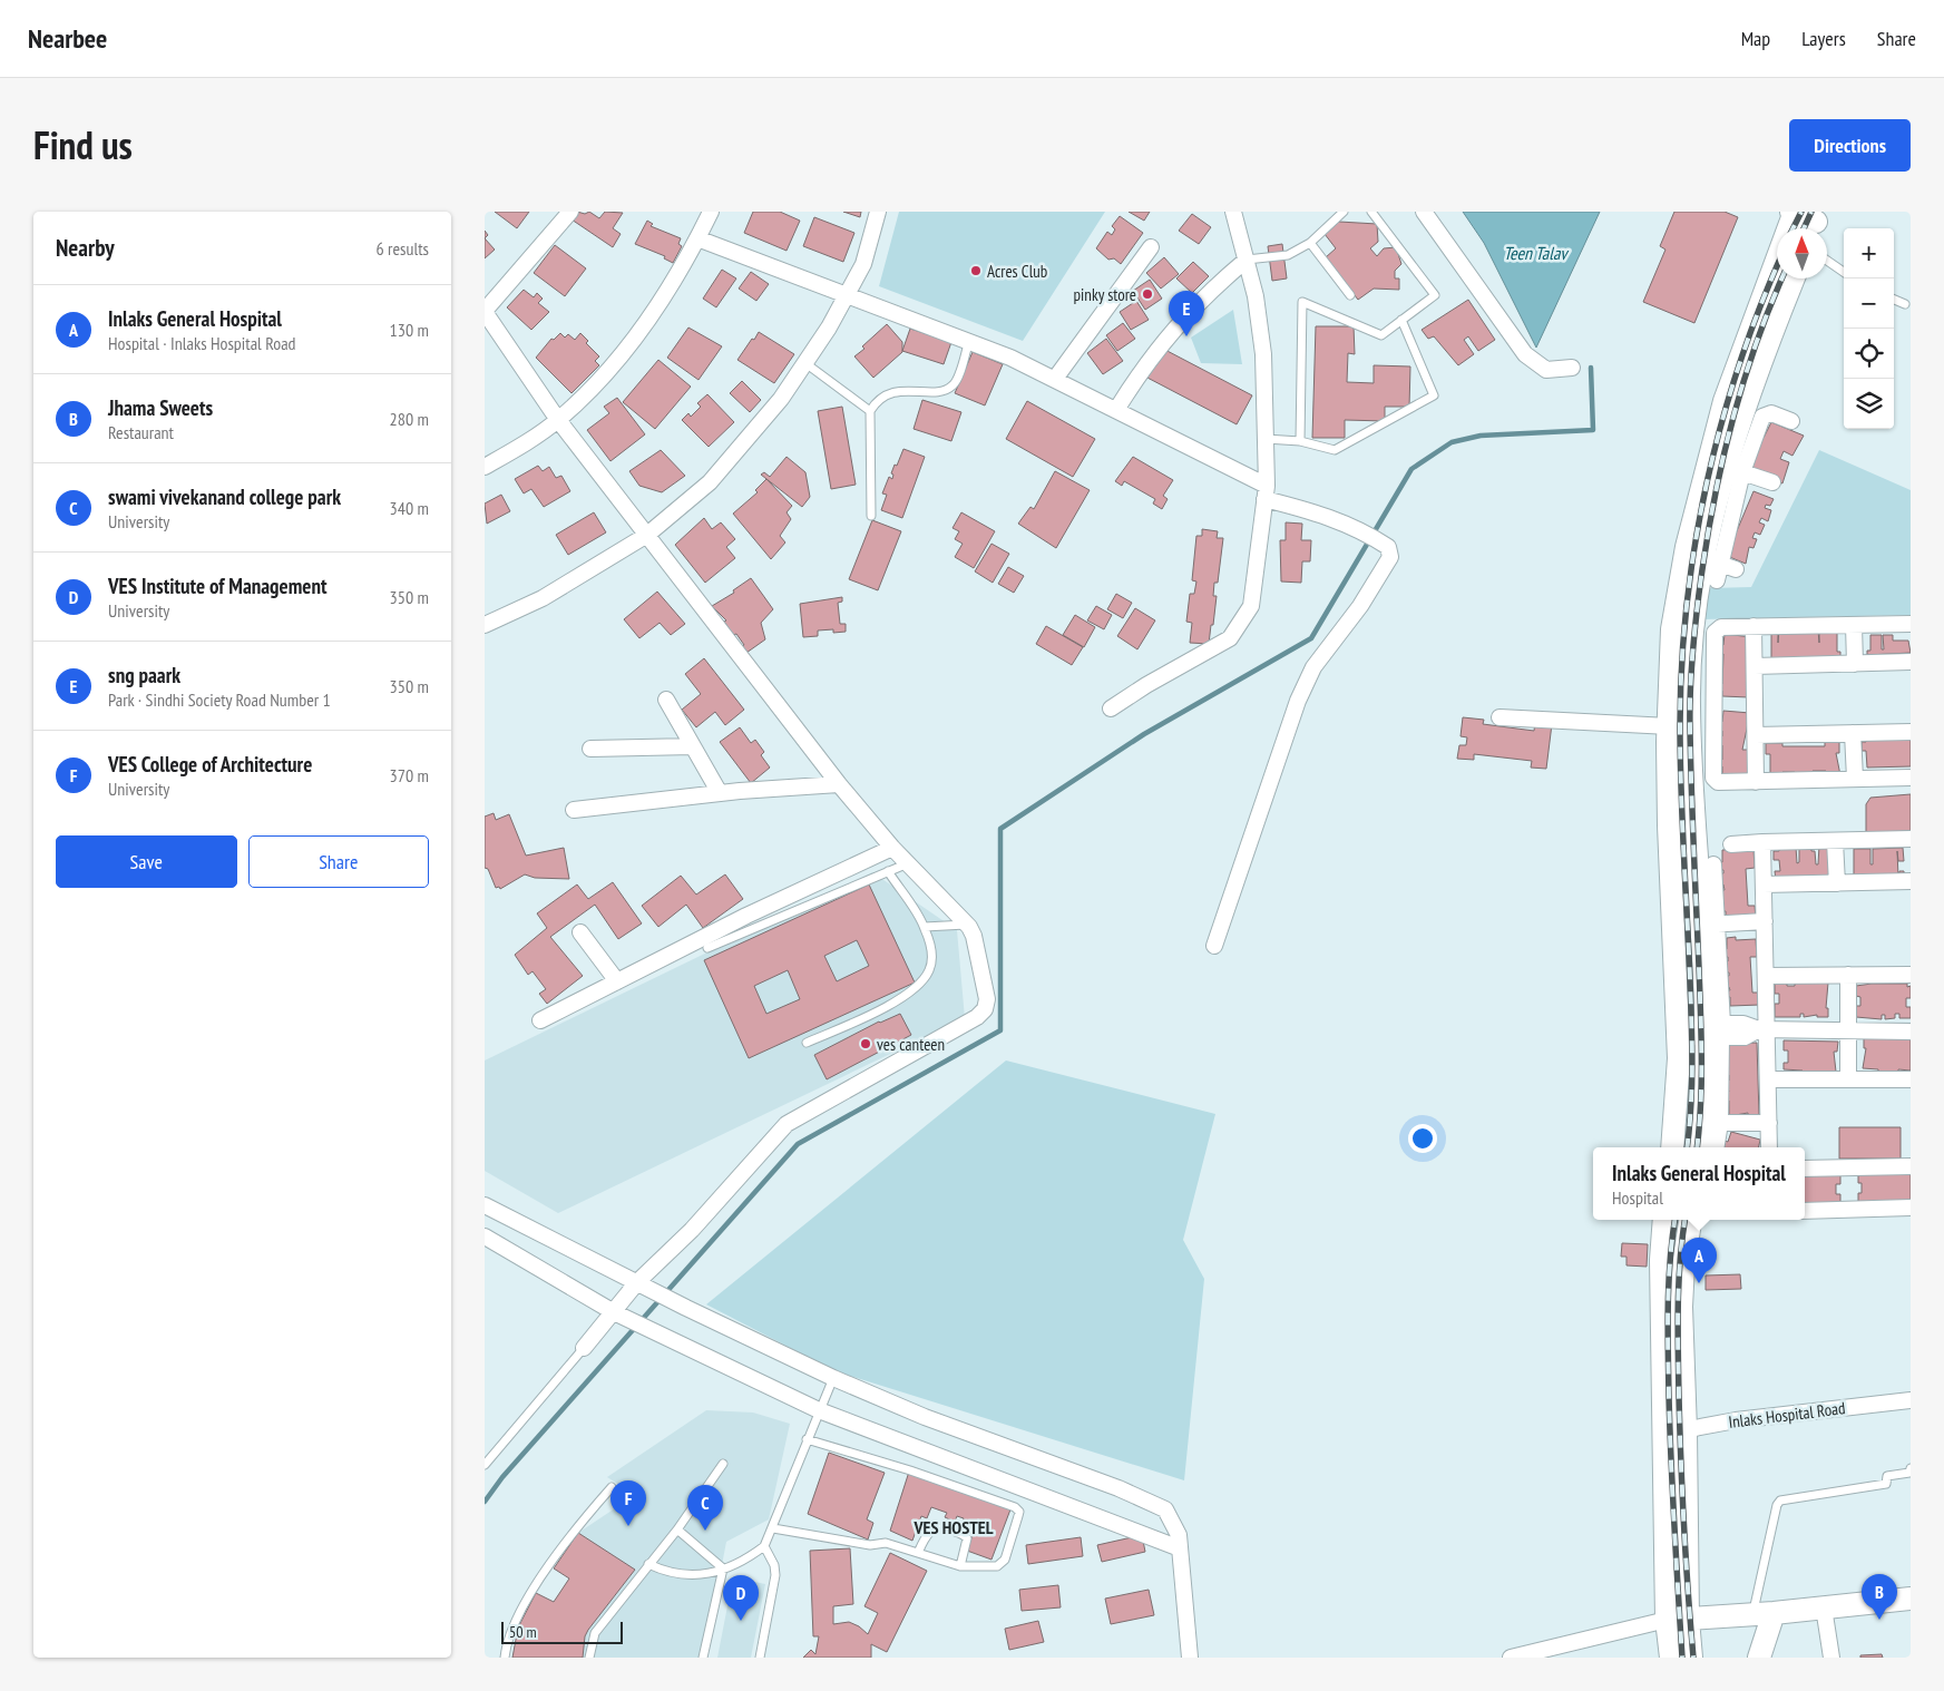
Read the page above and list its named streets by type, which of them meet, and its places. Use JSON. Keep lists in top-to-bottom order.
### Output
{
  "streets": {
    "street": ["Inlaks Hospital Road"]
  },
  "districts": ["VES HOSTEL"],
  "water": ["Teen Talav"],
  "places": ["Acres Club", "pinky store", "ves canteen"],
  "scale_bar": "50 m",
  "north": "top",
  "page": {
    "header": "Nearbee",
    "nav": ["Map", "Layers", "Share"],
    "title": "Find us",
    "buttons": [
      "Directions",
      ["Save", "Share"]
    ],
    "heading": ["Nearby", "6 results"],
    "map_buttons": ["+", "−"],
    "list": [
      {
        "mark": "A",
        "name": "Inlaks General Hospital",
        "note": "Hospital · Inlaks Hospital Road",
        "value": "130 m"
      },
      {
        "mark": "B",
        "name": "Jhama Sweets",
        "note": "Restaurant",
        "value": "280 m"
      },
      {
        "mark": "C",
        "name": "swami vivekanand college park",
        "note": "University",
        "value": "340 m"
      },
      {
        "mark": "D",
        "name": "VES Institute of Management",
        "note": "University",
        "value": "350 m"
      },
      {
        "mark": "E",
        "name": "sng paark",
        "note": "Park · Sindhi Society Road Number 1",
        "value": "350 m"
      },
      {
        "mark": "F",
        "name": "VES College of Architecture",
        "note": "University",
        "value": "370 m"
      }
    ],
    "pins": [
      "E",
      "A",
      "F",
      "C",
      "B",
      "D"
    ],
    "popup": ["Inlaks General Hospital", "Hospital"],
    "scale": "50 m"
  }
}
